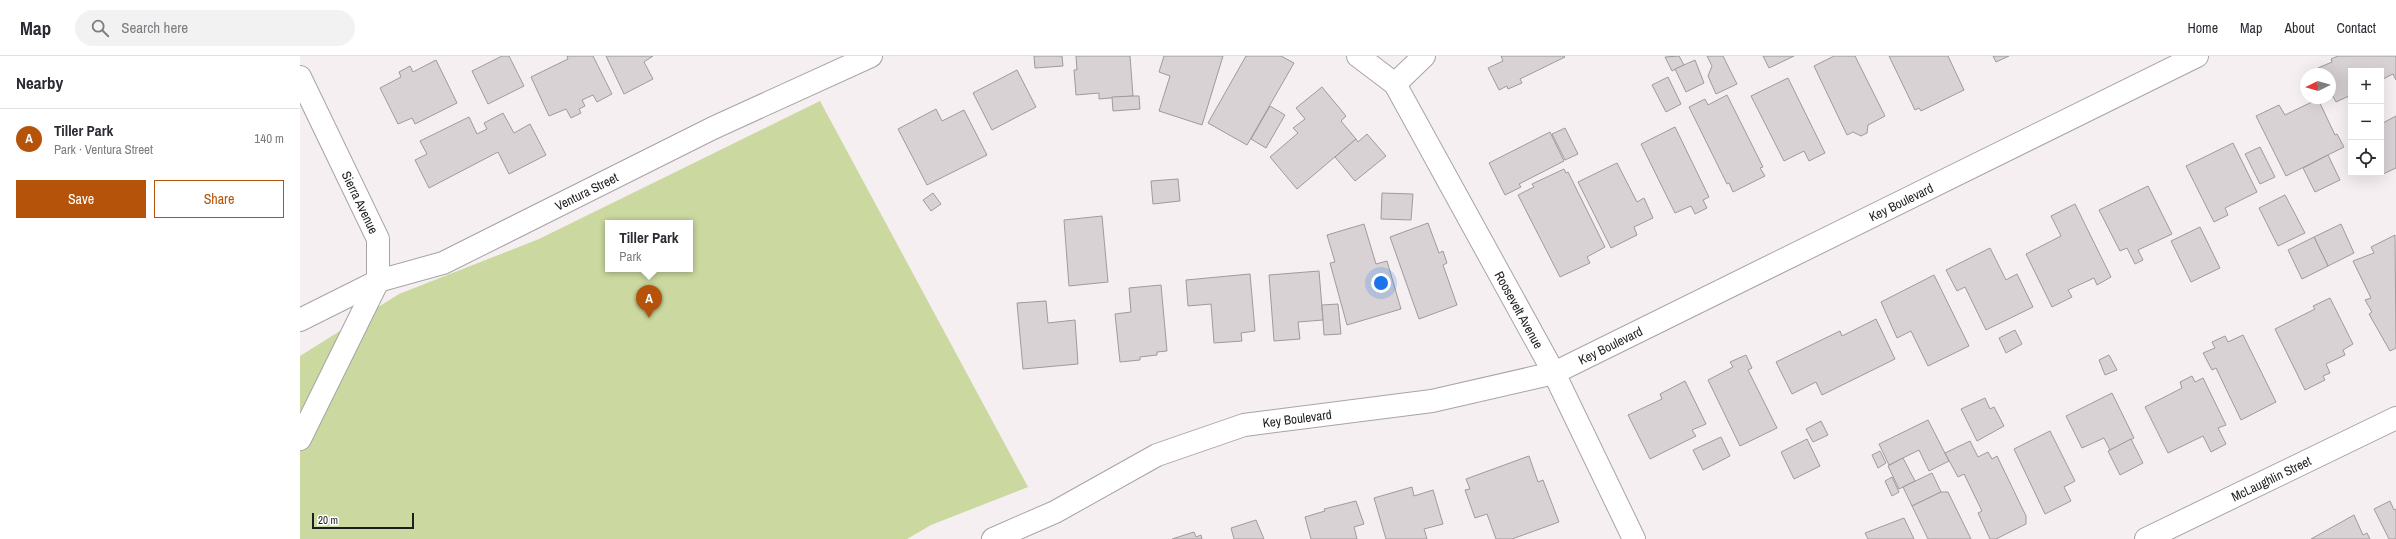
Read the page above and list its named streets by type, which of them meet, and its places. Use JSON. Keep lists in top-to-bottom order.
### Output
{
  "streets": {
    "street": [
      "Ventura Street",
      "Sierra Avenue",
      "Key Boulevard",
      "Roosevelt Avenue",
      "McLaughlin Street"
    ]
  },
  "crossings": [
    ["Ventura Street", "Sierra Avenue"],
    ["Key Boulevard", "Roosevelt Avenue"]
  ],
  "scale_bar": "20 m",
  "north": "left",
  "page": {
    "header": "Map",
    "search": "Search here",
    "nav": [
      "Home",
      "Map",
      "About",
      "Contact"
    ],
    "heading": "Nearby",
    "map_buttons": ["+", "−"],
    "list": [
      {
        "mark": "A",
        "name": "Tiller Park",
        "note": "Park · Ventura Street",
        "value": "140 m"
      }
    ],
    "buttons": ["Save", "Share"],
    "popup": ["Tiller Park", "Park"],
    "pins": "A",
    "scale": "20 m"
  }
}
